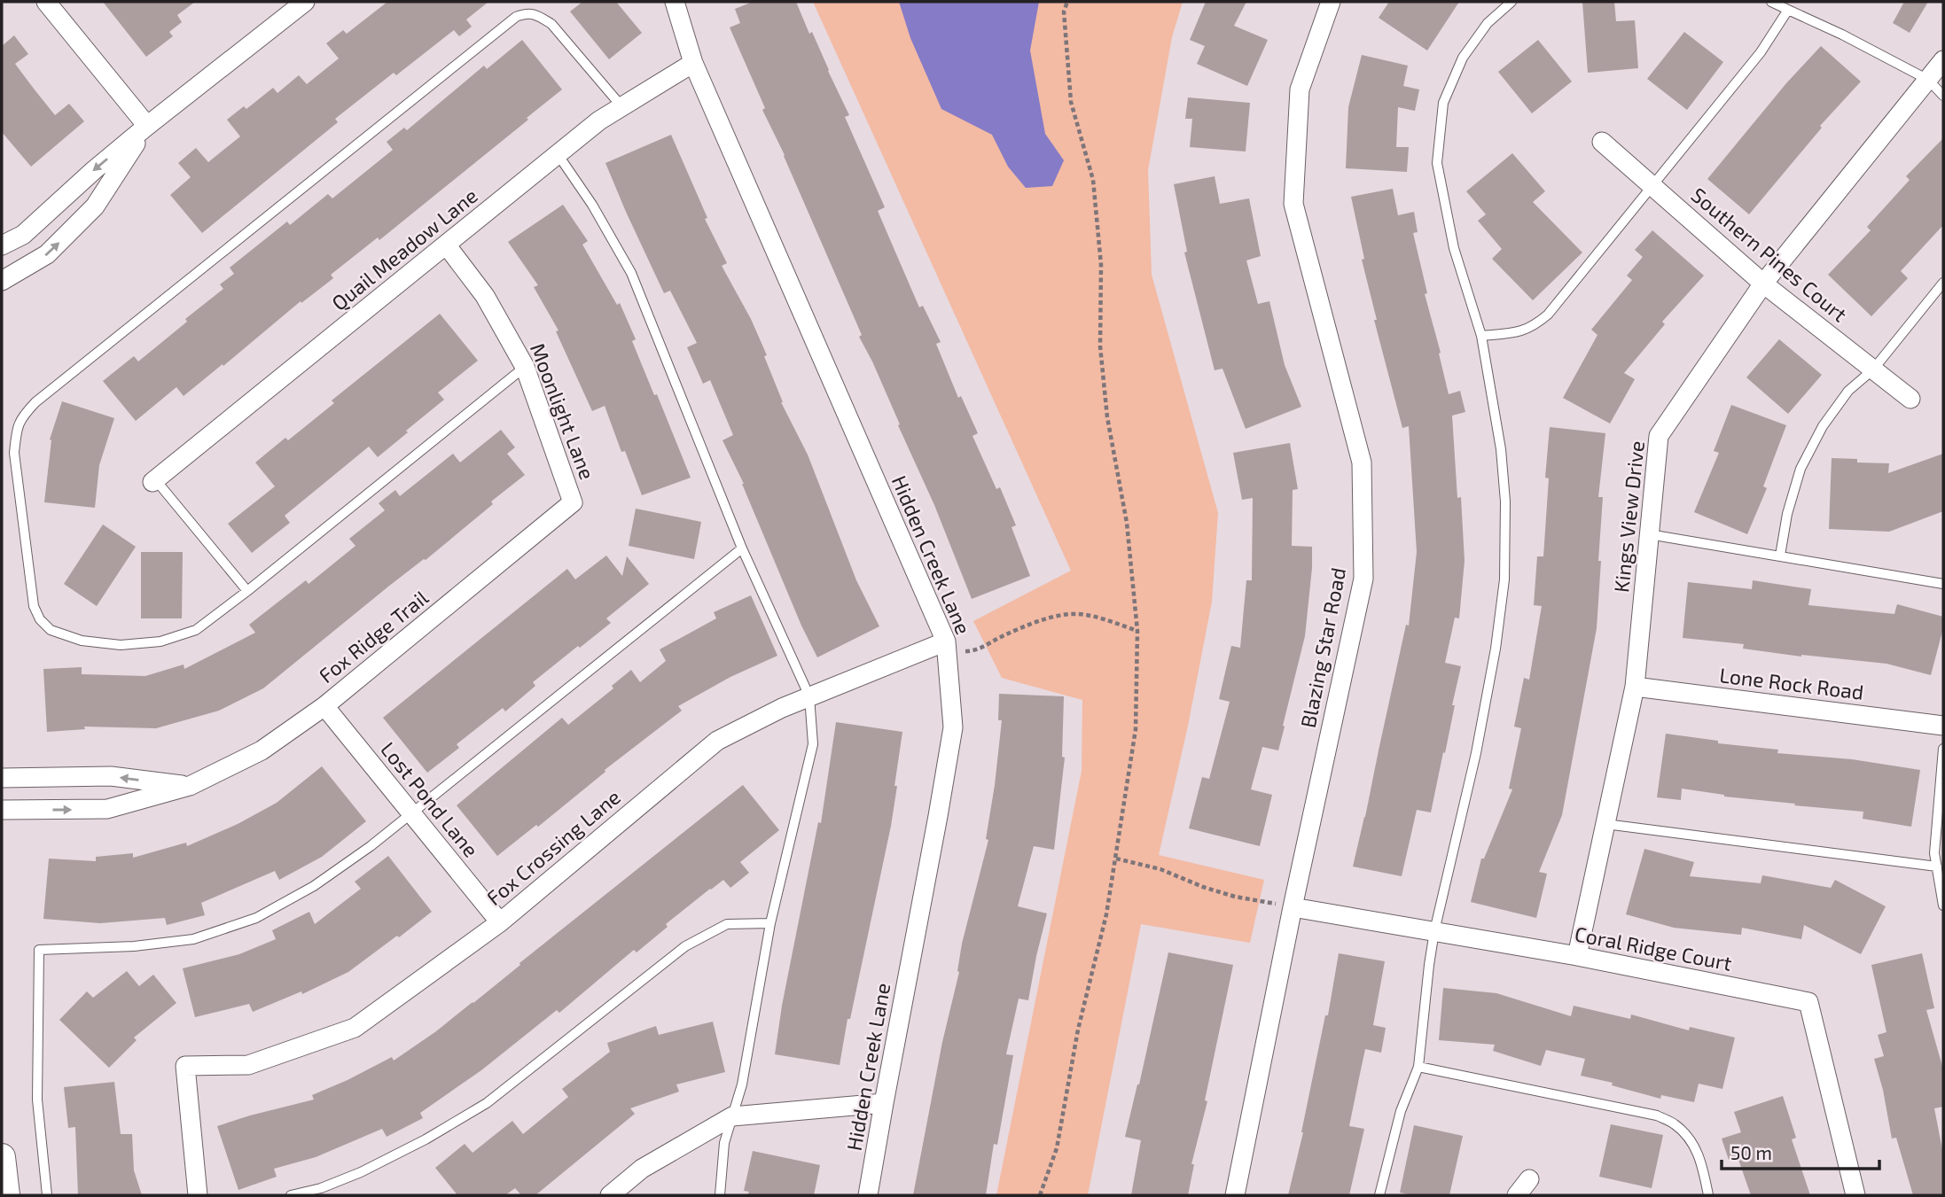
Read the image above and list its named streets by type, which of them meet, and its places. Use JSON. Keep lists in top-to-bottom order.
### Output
{
  "streets": {
    "street": [
      "Quail Meadow Lane",
      "Southern Pines Court",
      "Moonlight Lane",
      "Kings View Drive",
      "Hidden Creek Lane",
      "Fox Ridge Trail",
      "Blazing Star Road",
      "Lone Rock Road",
      "Lost Pond Lane",
      "Fox Crossing Lane",
      "Coral Ridge Court"
    ]
  },
  "crossings": [
    ["Quail Meadow Lane", "Moonlight Lane"],
    ["Quail Meadow Lane", "Hidden Creek Lane"],
    ["Southern Pines Court", "Kings View Drive"],
    ["Moonlight Lane", "Fox Ridge Trail"],
    ["Kings View Drive", "Lone Rock Road"],
    ["Kings View Drive", "Coral Ridge Court"],
    ["Hidden Creek Lane", "Fox Crossing Lane"],
    ["Fox Ridge Trail", "Lost Pond Lane"],
    ["Blazing Star Road", "Coral Ridge Court"],
    ["Lost Pond Lane", "Fox Crossing Lane"]
  ],
  "scale_bar": "50 m"
}
